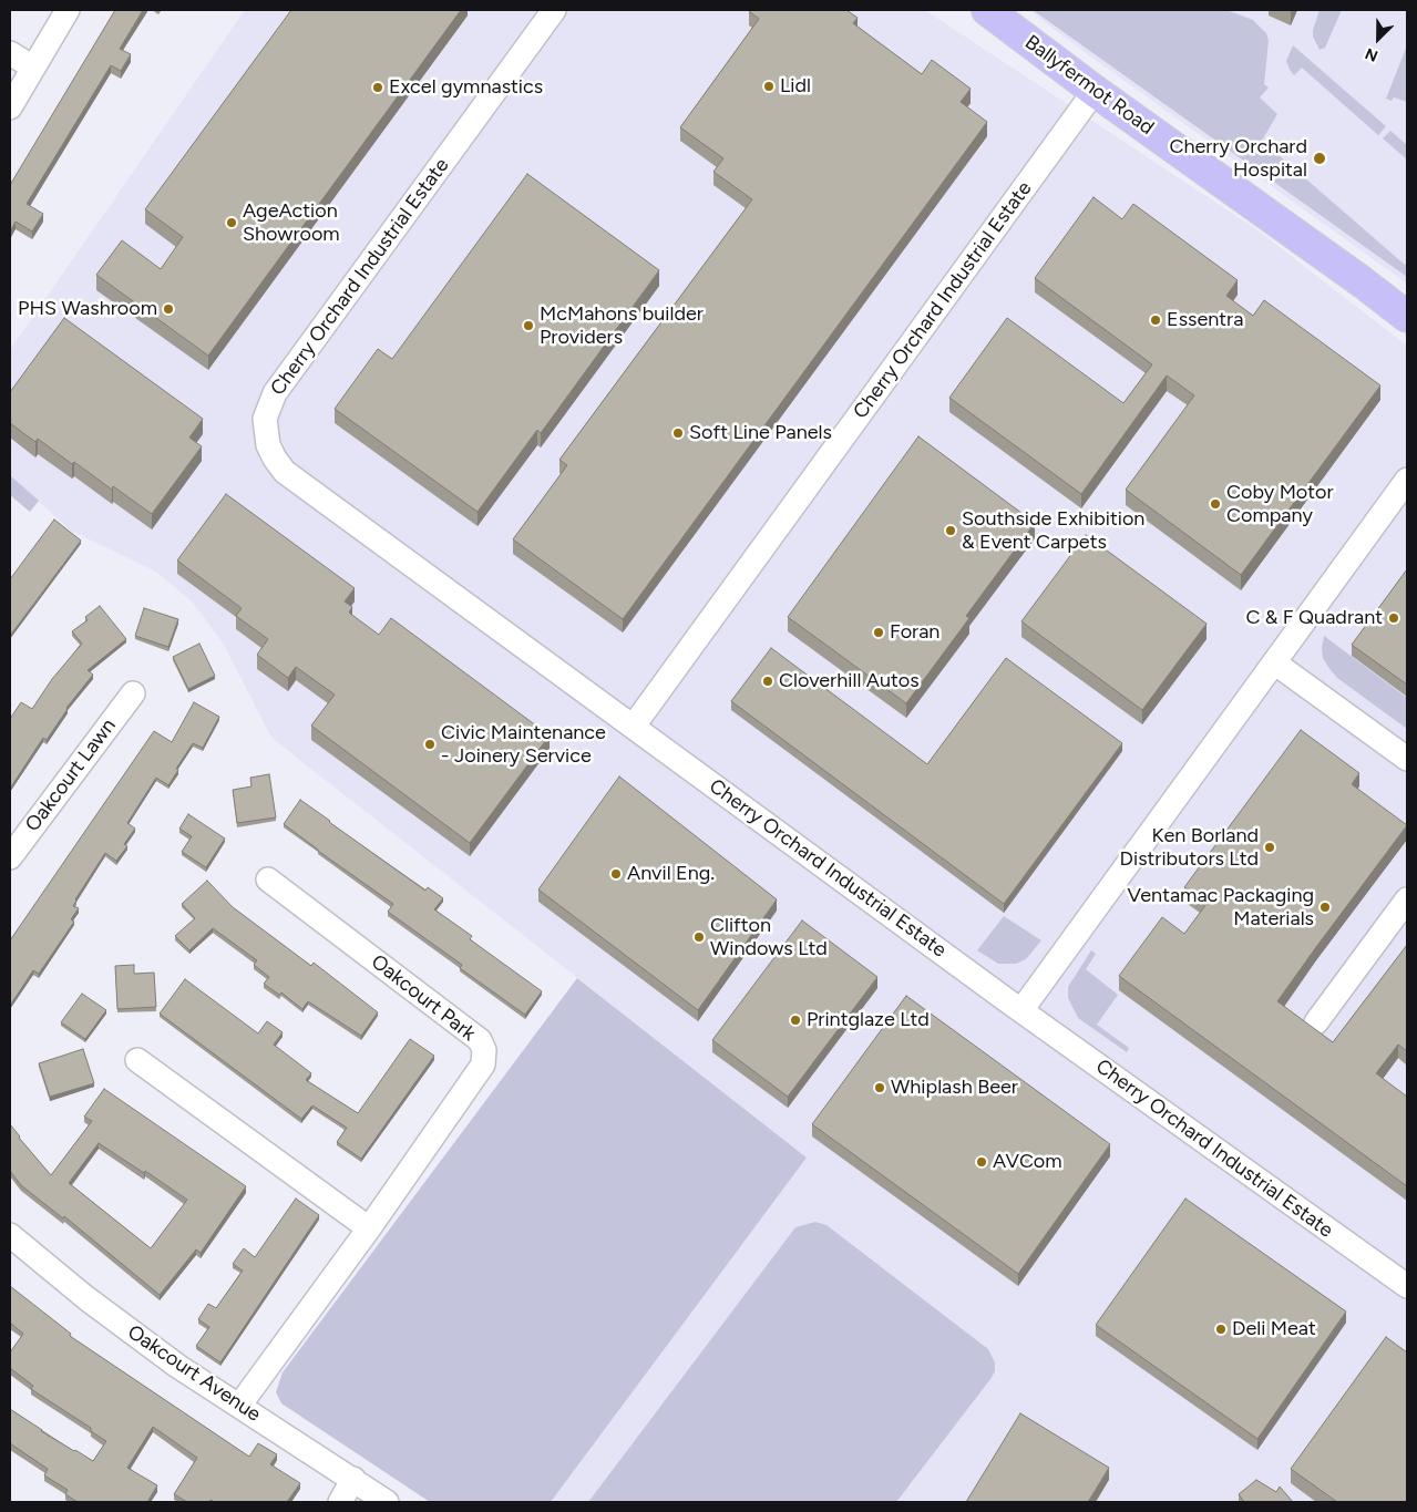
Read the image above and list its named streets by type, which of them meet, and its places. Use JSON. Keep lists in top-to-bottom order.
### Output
{
  "streets": {
    "main road": ["Ballyfermot Road"],
    "street": [
      "Cherry Orchard Industrial Estate",
      "Oakcourt Lawn",
      "Oakcourt Park",
      "Oakcourt Avenue"
    ]
  },
  "crossings": [
    ["Ballyfermot Road", "Cherry Orchard Industrial Estate"],
    ["Oakcourt Park", "Oakcourt Avenue"]
  ],
  "places": [
    "Lidl",
    "Excel gymnastics",
    "Cherry Orchard Hospital",
    "AgeAction Showroom",
    "PHS Washroom",
    "Essentra",
    "McMahons builder Providers",
    "Soft Line Panels",
    "Coby Motor Company",
    "Southside Exhibition & Event Carpets",
    "C & F Quadrant",
    "Foran",
    "Cloverhill Autos",
    "Civic Maintenance - Joinery Service",
    "Ken Borland Distributors Ltd",
    "Anvil Eng.",
    "Ventamac Packaging Materials",
    "Clifton Windows Ltd",
    "Printglaze Ltd",
    "Whiplash Beer",
    "AVCom",
    "Deli Meat"
  ],
  "north": "bottom left"
}
